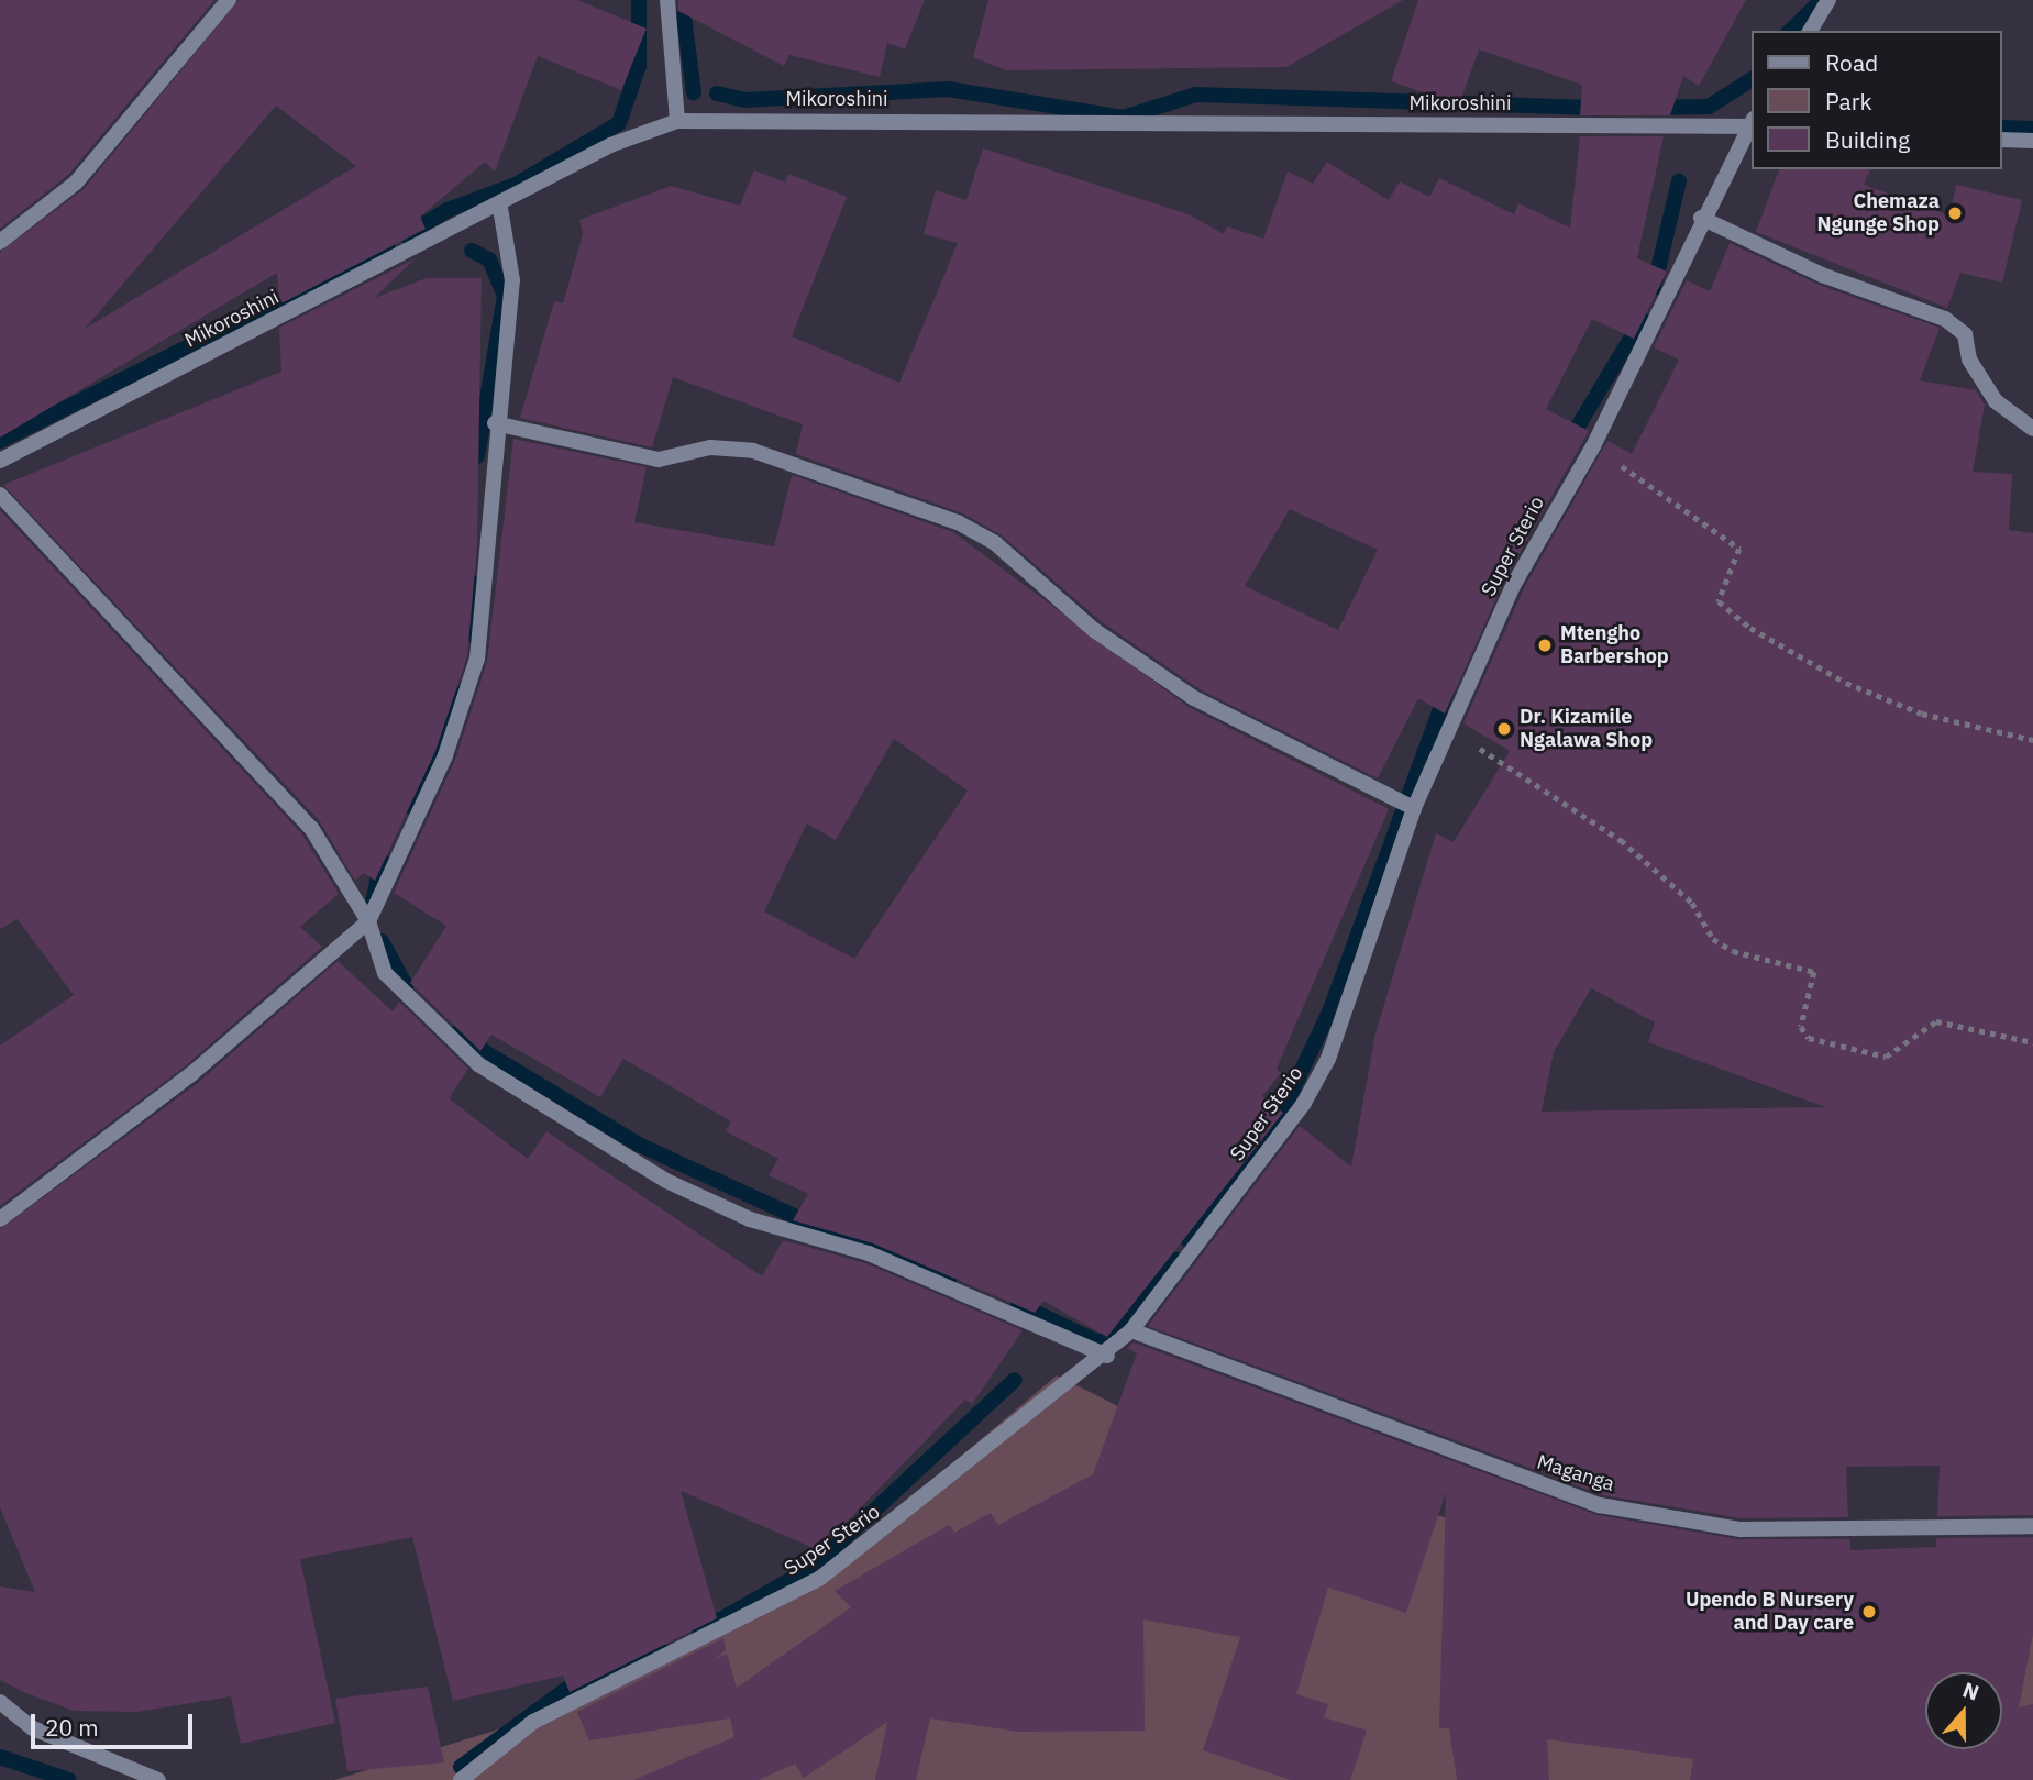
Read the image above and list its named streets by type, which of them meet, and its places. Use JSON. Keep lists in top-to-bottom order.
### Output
{
  "streets": {
    "street": ["Mikoroshini", "Super Sterio", "Maganga"]
  },
  "crossings": [
    ["Mikoroshini", "Super Sterio"],
    ["Super Sterio", "Maganga"]
  ],
  "places": [
    "Chemaza Ngunge Shop",
    "Mtengho Barbershop",
    "Dr. Kizamile Ngalawa Shop",
    "Upendo B Nursery and Day care"
  ],
  "legend": ["Road", "Park", "Building"],
  "scale_bar": "20 m",
  "north": "top"
}
